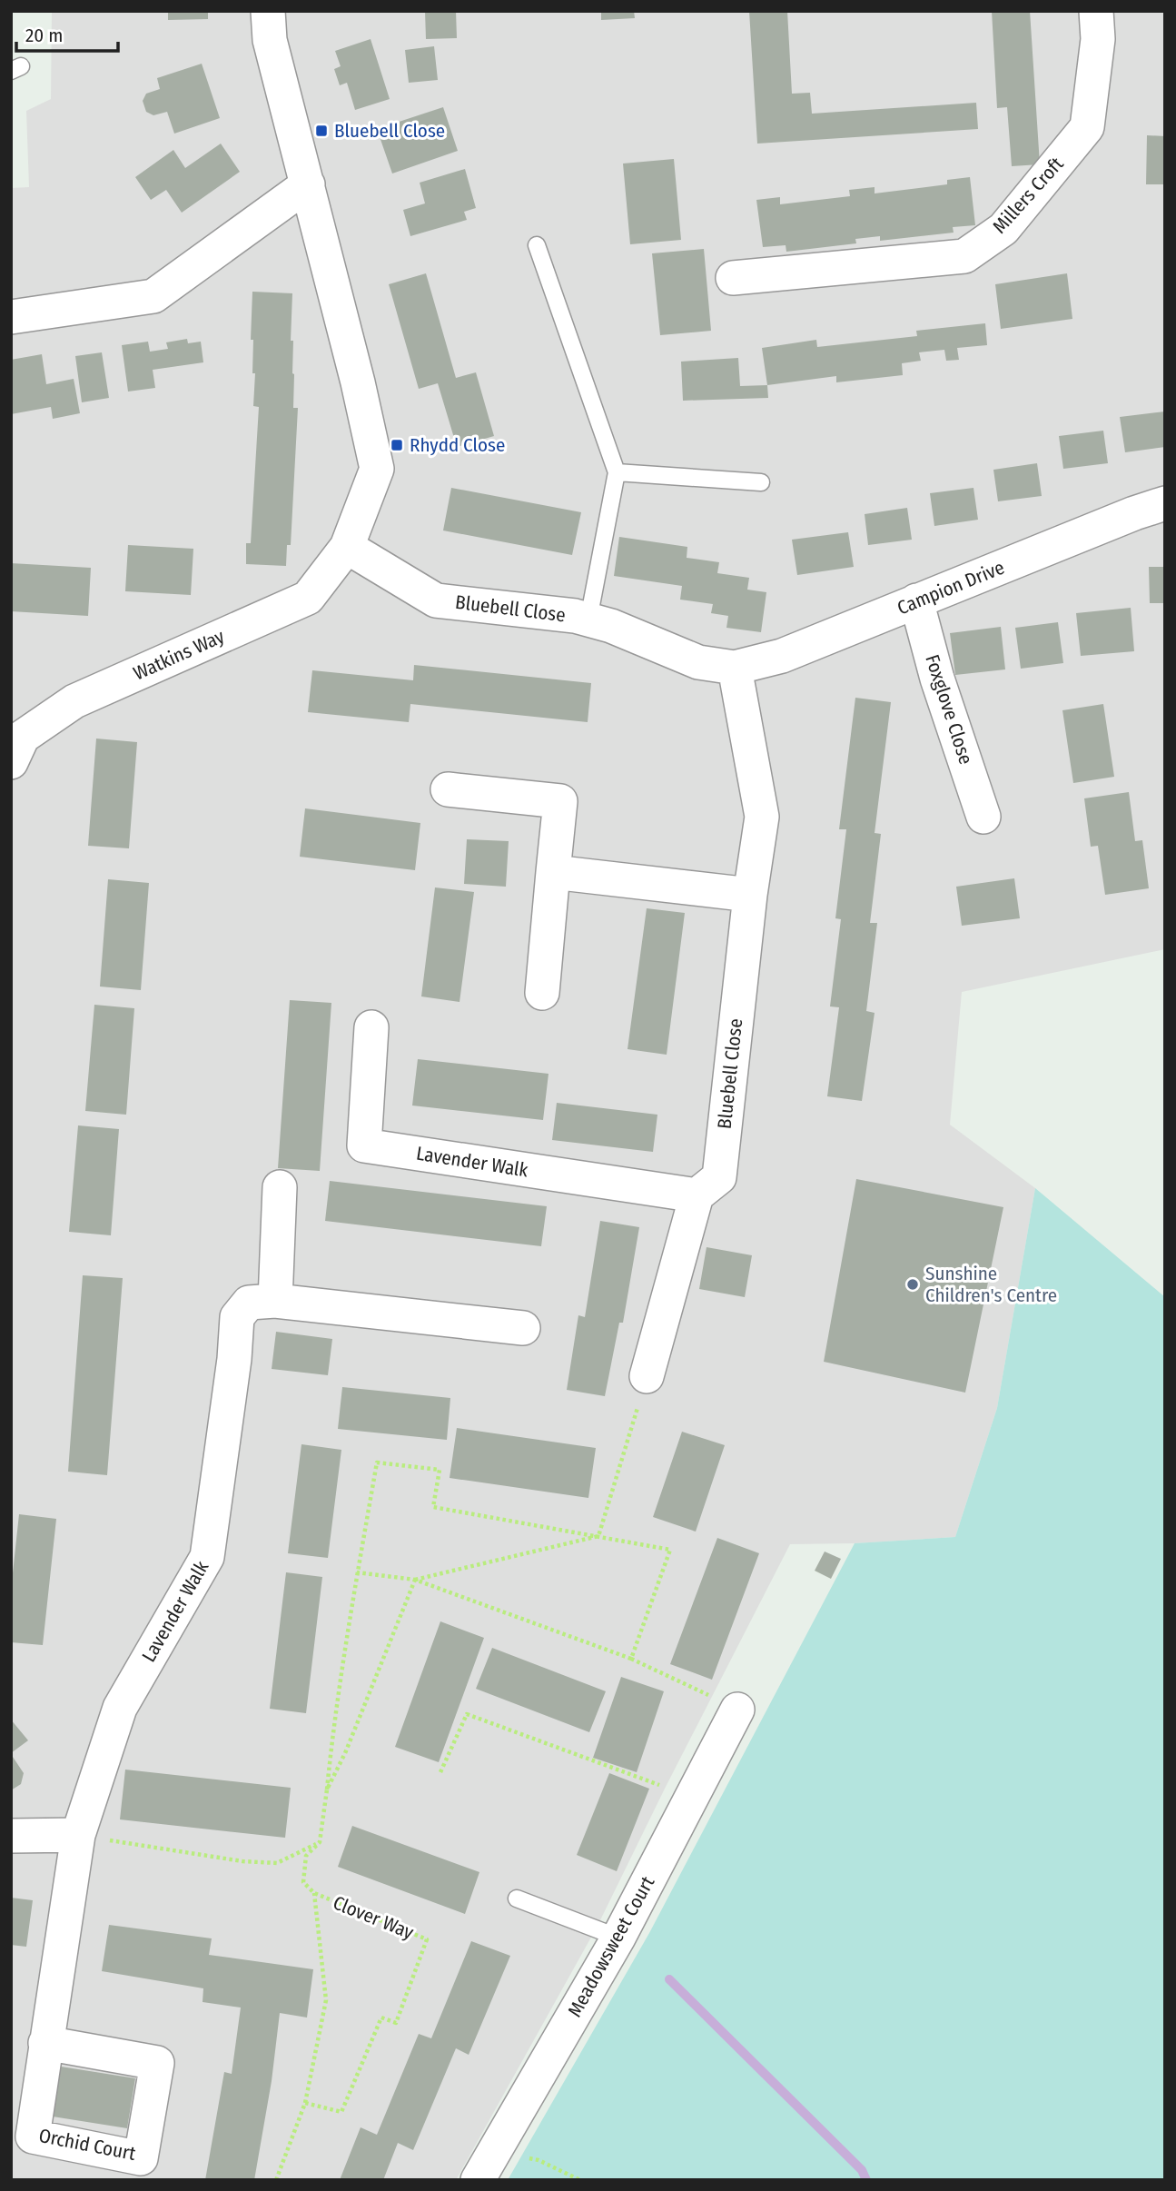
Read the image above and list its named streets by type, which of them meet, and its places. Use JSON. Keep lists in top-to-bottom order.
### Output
{
  "streets": {
    "street": [
      "Millers Croft",
      "Campion Drive",
      "Bluebell Close",
      "Watkins Way",
      "Foxglove Close",
      "Lavender Walk",
      "Meadowsweet Court"
    ],
    "path": ["Clover Way"]
  },
  "crossings": [
    ["Campion Drive", "Bluebell Close"],
    ["Campion Drive", "Foxglove Close"],
    ["Bluebell Close", "Watkins Way"],
    ["Bluebell Close", "Lavender Walk"]
  ],
  "places": {
    "transit": ["Bluebell Close", "Rhydd Close"],
    "other": ["Sunshine Children's Centre"]
  },
  "scale_bar": "20 m"
}
